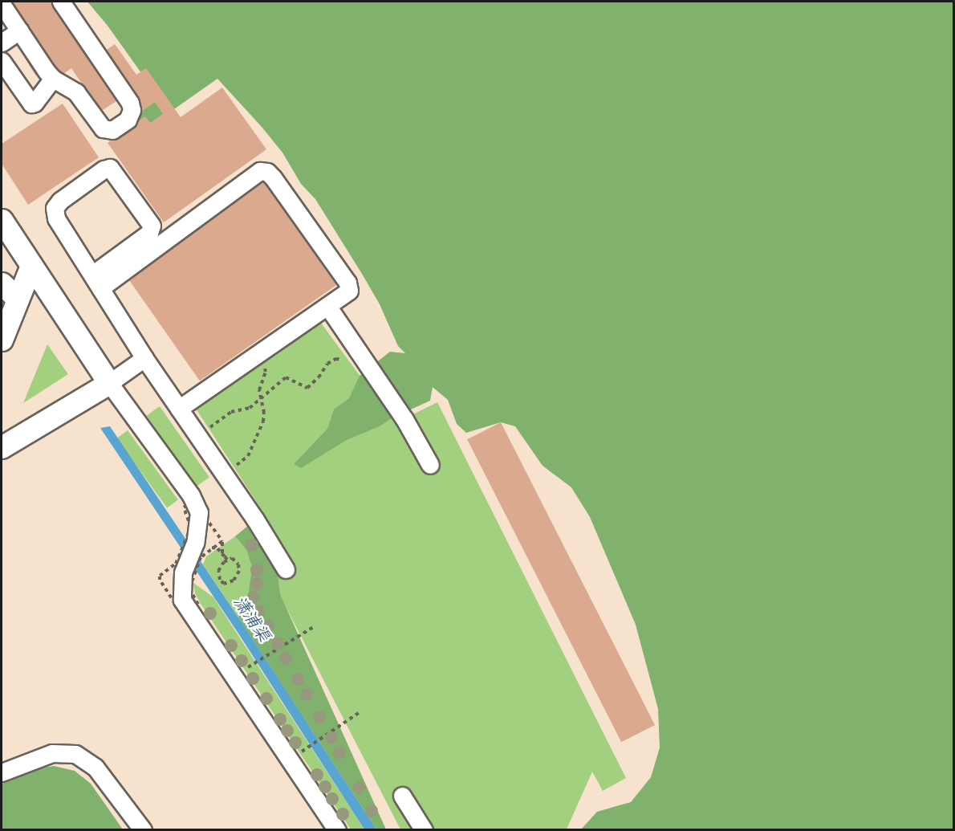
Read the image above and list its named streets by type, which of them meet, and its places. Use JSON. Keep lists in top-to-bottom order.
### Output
{
  "water": ["潇浦渠"]
}
